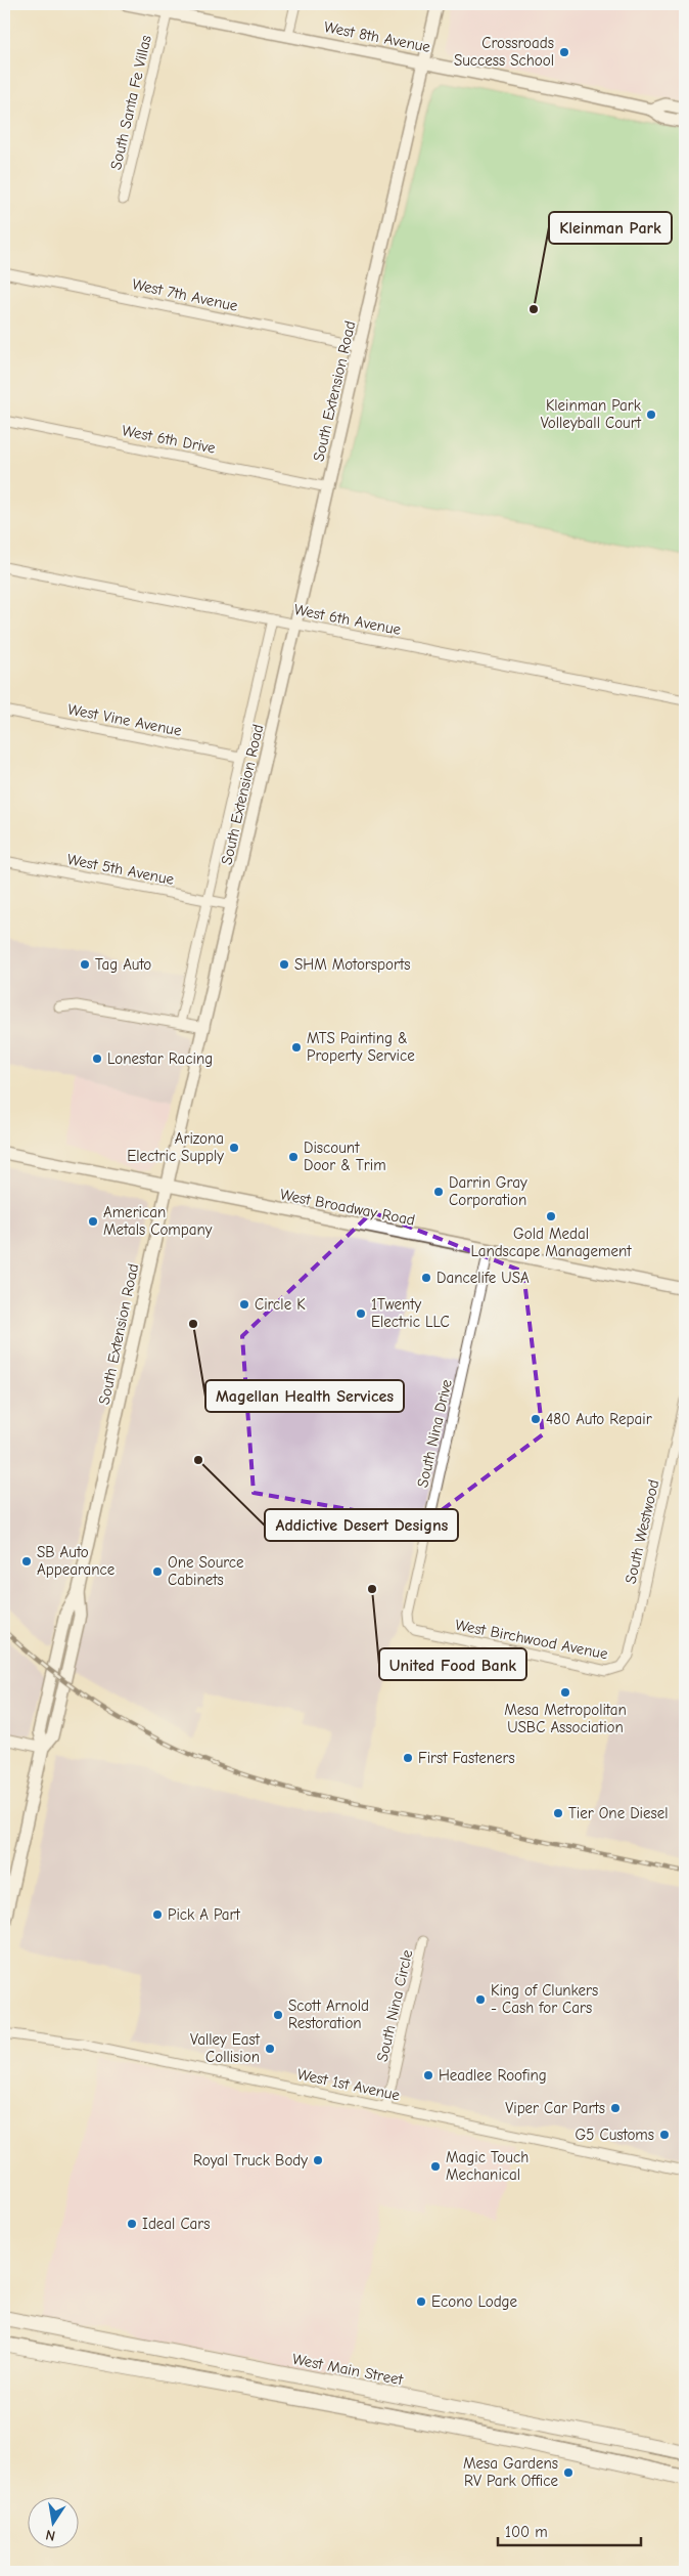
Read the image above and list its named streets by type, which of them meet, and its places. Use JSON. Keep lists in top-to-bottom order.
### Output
{
  "streets": {
    "main road": ["West Main Street"],
    "street": [
      "West 8th Avenue",
      "South Santa Fe Villas",
      "West 7th Avenue",
      "South Extension Road",
      "West 6th Drive",
      "West 6th Avenue",
      "West Vine Avenue",
      "West 5th Avenue",
      "West Broadway Road",
      "South Nina Drive",
      "South Westwood",
      "West Birchwood Avenue",
      "South Nina Circle",
      "West 1st Avenue"
    ]
  },
  "crossings": [
    ["West 8th Avenue", "South Santa Fe Villas"],
    ["West 8th Avenue", "South Extension Road"],
    ["West 7th Avenue", "South Extension Road"],
    ["South Extension Road", "West 6th Drive"],
    ["South Extension Road", "West 6th Avenue"],
    ["South Extension Road", "West Vine Avenue"],
    ["South Extension Road", "West 5th Avenue"],
    ["South Extension Road", "West Broadway Road"],
    ["West Broadway Road", "South Nina Drive"],
    ["South Nina Drive", "West Birchwood Avenue"],
    ["South Westwood", "West Birchwood Avenue"],
    ["South Nina Circle", "West 1st Avenue"]
  ],
  "places": [
    "Crossroads Success School",
    "Kleinman Park",
    "Kleinman Park Volleyball Court",
    "Tag Auto",
    "SHM Motorsports",
    "MTS Painting & Property Service",
    "Lonestar Racing",
    "Arizona Electric Supply",
    "Discount Door & Trim",
    "Darrin Gray Corporation",
    "Gold Medal Landscape Management",
    "American Metals Company",
    "Dancelife USA",
    "Circle K",
    "1Twenty Electric LLC",
    "Magellan Health Services",
    "480 Auto Repair",
    "Addictive Desert Designs",
    "SB Auto Appearance",
    "One Source Cabinets",
    "United Food Bank",
    "Mesa Metropolitan USBC Association",
    "First Fasteners",
    "Tier One Diesel",
    "Pick A Part",
    "King of Clunkers - Cash for Cars",
    "Scott Arnold Restoration",
    "Valley East Collision",
    "Headlee Roofing",
    "Viper Car Parts",
    "G5 Customs",
    "Royal Truck Body",
    "Magic Touch Mechanical",
    "Ideal Cars",
    "Econo Lodge",
    "Mesa Gardens RV Park Office"
  ],
  "scale_bar": "100 m",
  "north": "bottom"
}
